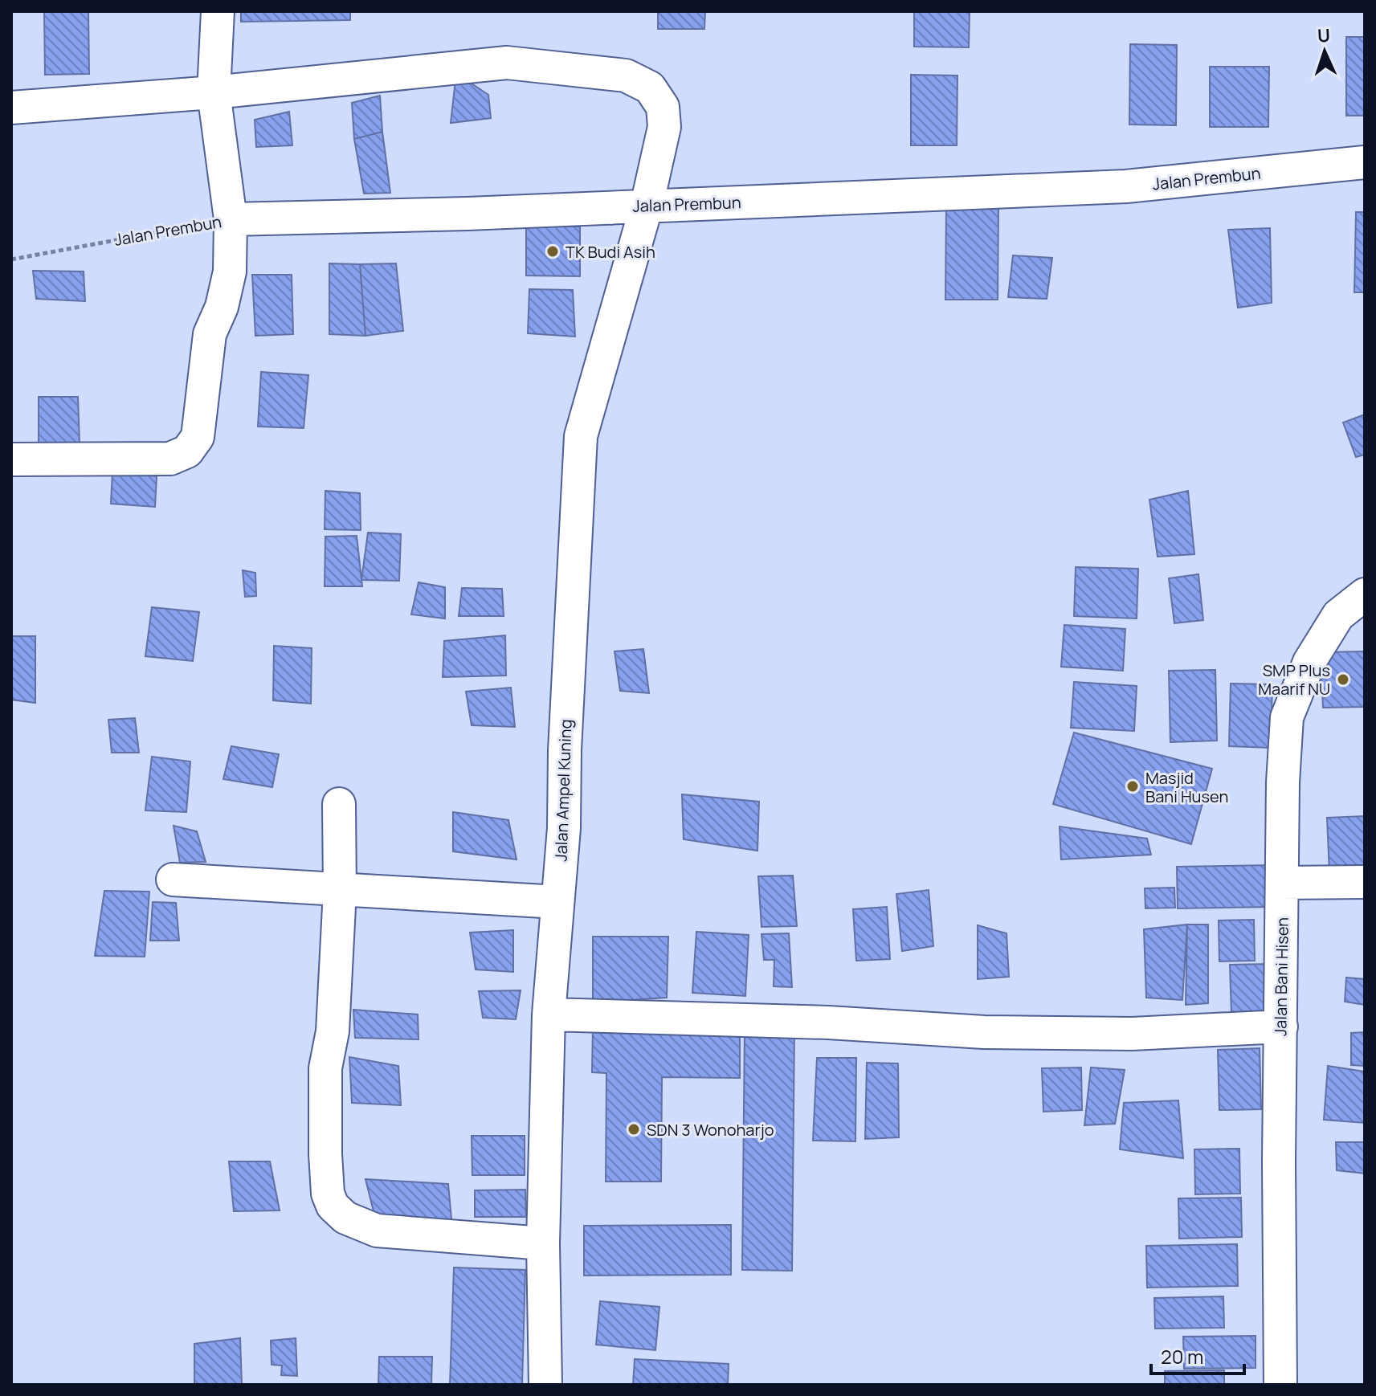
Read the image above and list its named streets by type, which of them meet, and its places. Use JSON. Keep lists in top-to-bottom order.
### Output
{
  "streets": {
    "street": ["Jalan Prembun", "Jalan Ampel Kuning", "Jalan Bani Hisen"]
  },
  "crossings": [
    ["Jalan Prembun", "Jalan Ampel Kuning"]
  ],
  "places": [
    "TK Budi Asih",
    "SMP Plus Maarif NU",
    "Masjid Bani Husen",
    "SDN 3 Wonoharjo"
  ],
  "scale_bar": "20 m",
  "north": "top"
}
